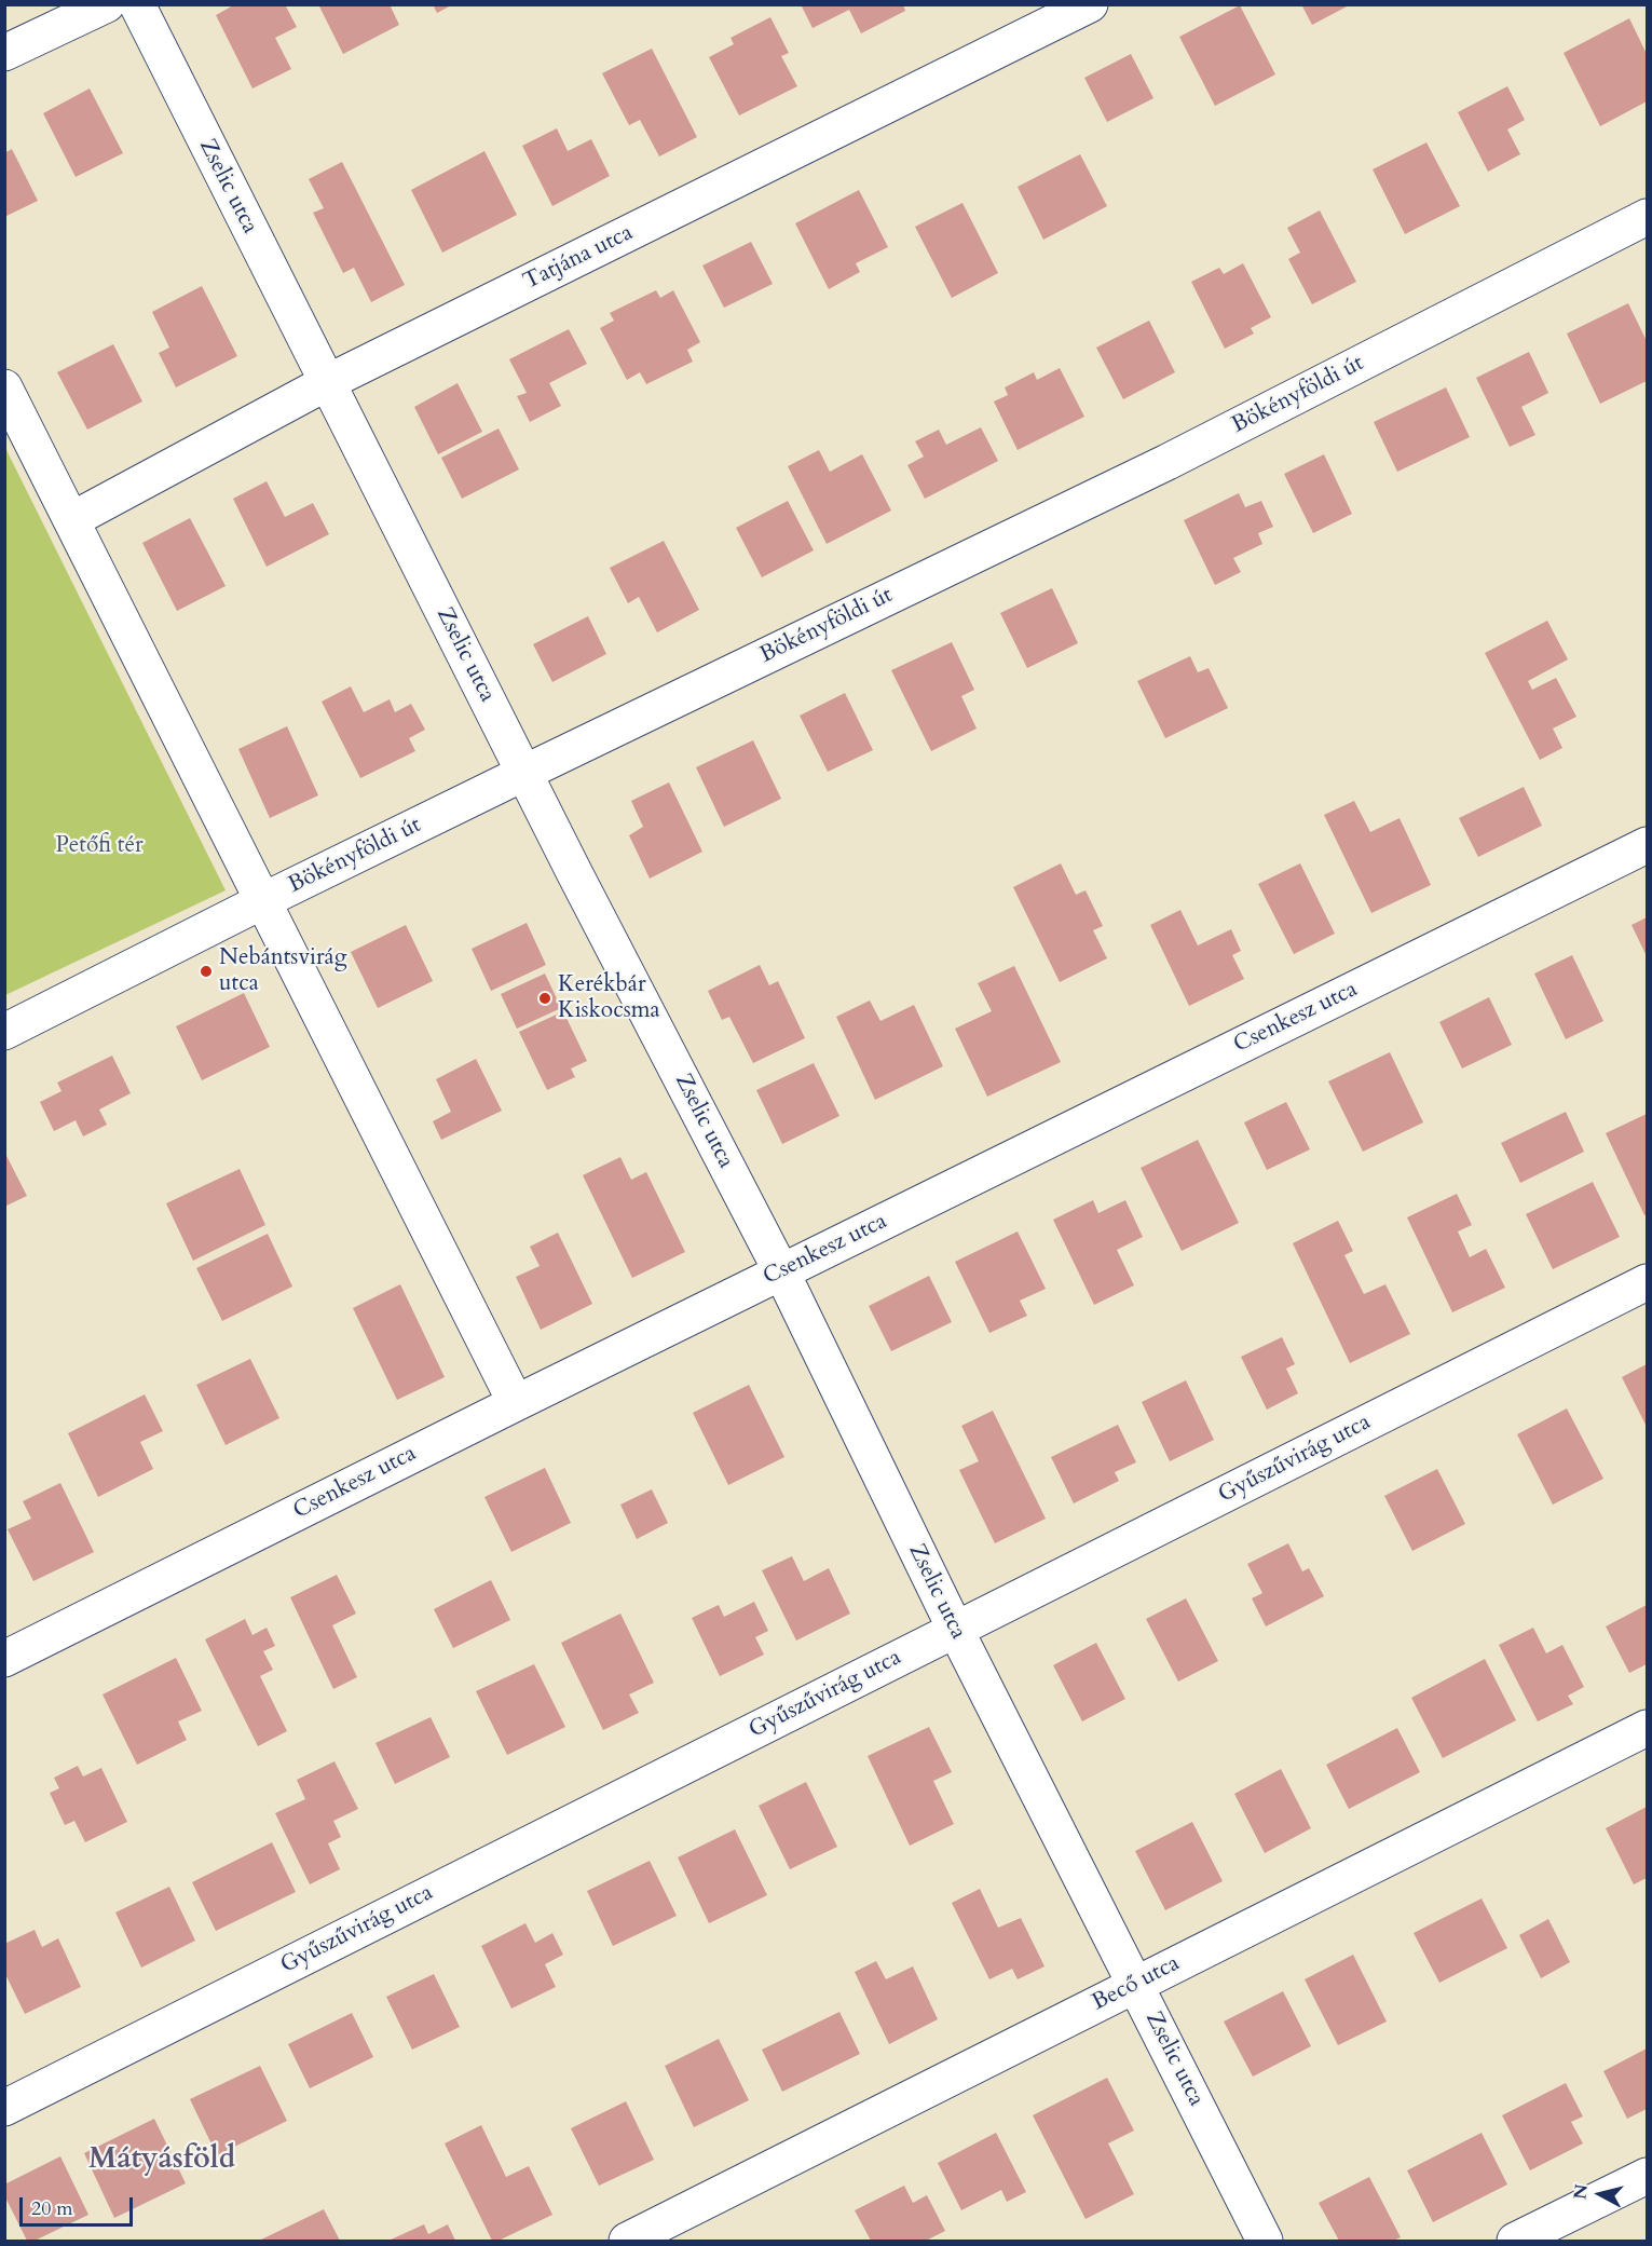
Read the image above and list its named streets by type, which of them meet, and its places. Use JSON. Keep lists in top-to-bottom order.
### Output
{
  "streets": {
    "street": [
      "Zselic utca",
      "Tatjána utca",
      "Bökényföldi út",
      "Csenkesz utca",
      "Gyűszűvirág utca",
      "Becő utca"
    ]
  },
  "crossings": [
    ["Zselic utca", "Tatjána utca"],
    ["Zselic utca", "Bökényföldi út"],
    ["Zselic utca", "Csenkesz utca"],
    ["Zselic utca", "Gyűszűvirág utca"],
    ["Zselic utca", "Becő utca"]
  ],
  "districts": ["Mátyásföld"],
  "parks": ["Petőfi tér"],
  "places": ["Nebántsvirág utca", "Kerékbár Kiskocsma"],
  "scale_bar": "20 m",
  "north": "left"
}
